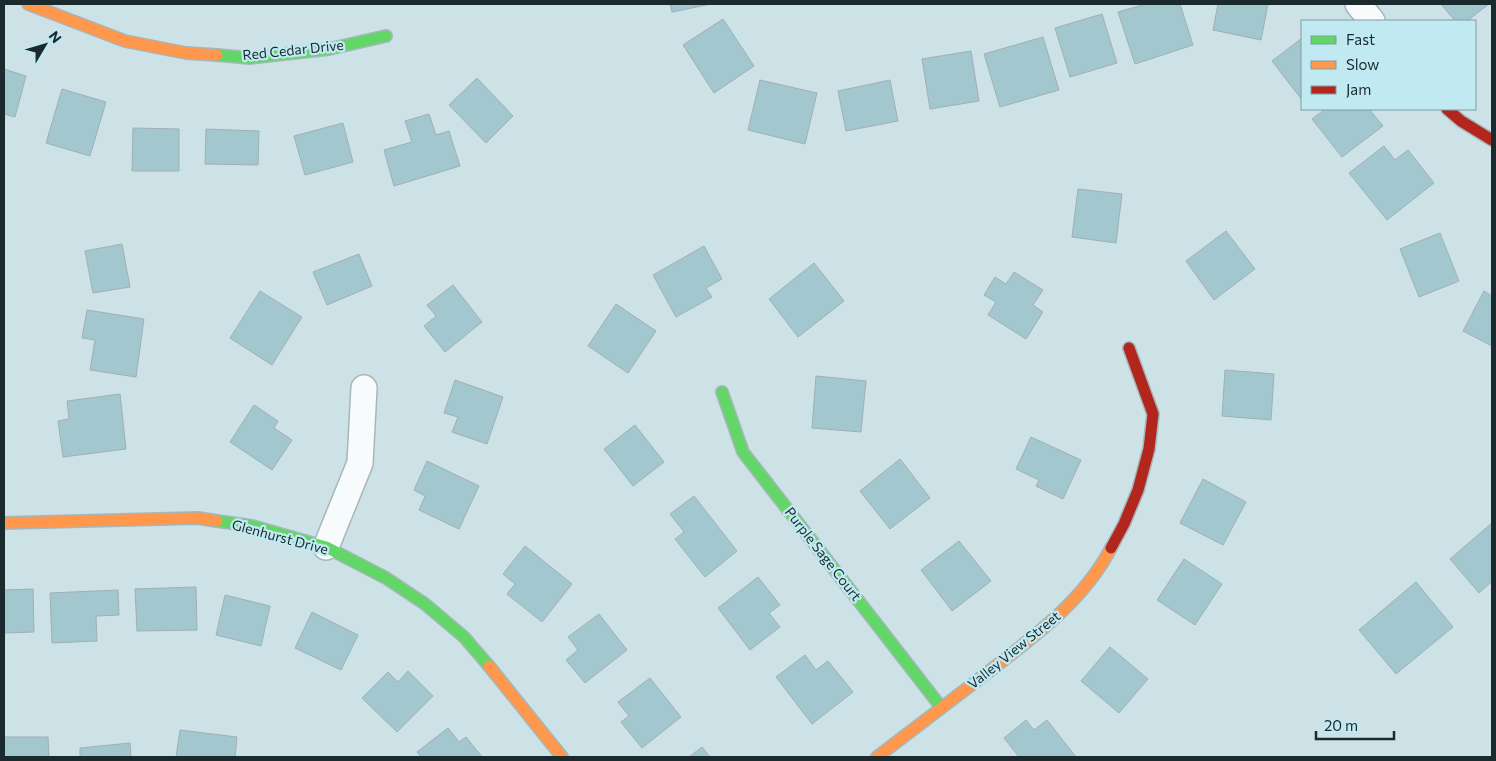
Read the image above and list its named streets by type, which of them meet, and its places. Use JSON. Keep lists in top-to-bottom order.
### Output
{
  "streets": {
    "street": [
      "Red Cedar Drive",
      "Glenhurst Drive",
      "Purple Sage Court",
      "Valley View Street"
    ]
  },
  "crossings": [
    ["Purple Sage Court", "Valley View Street"]
  ],
  "legend": ["Fast", "Slow", "Jam"],
  "scale_bar": "20 m",
  "north": "top right"
}
